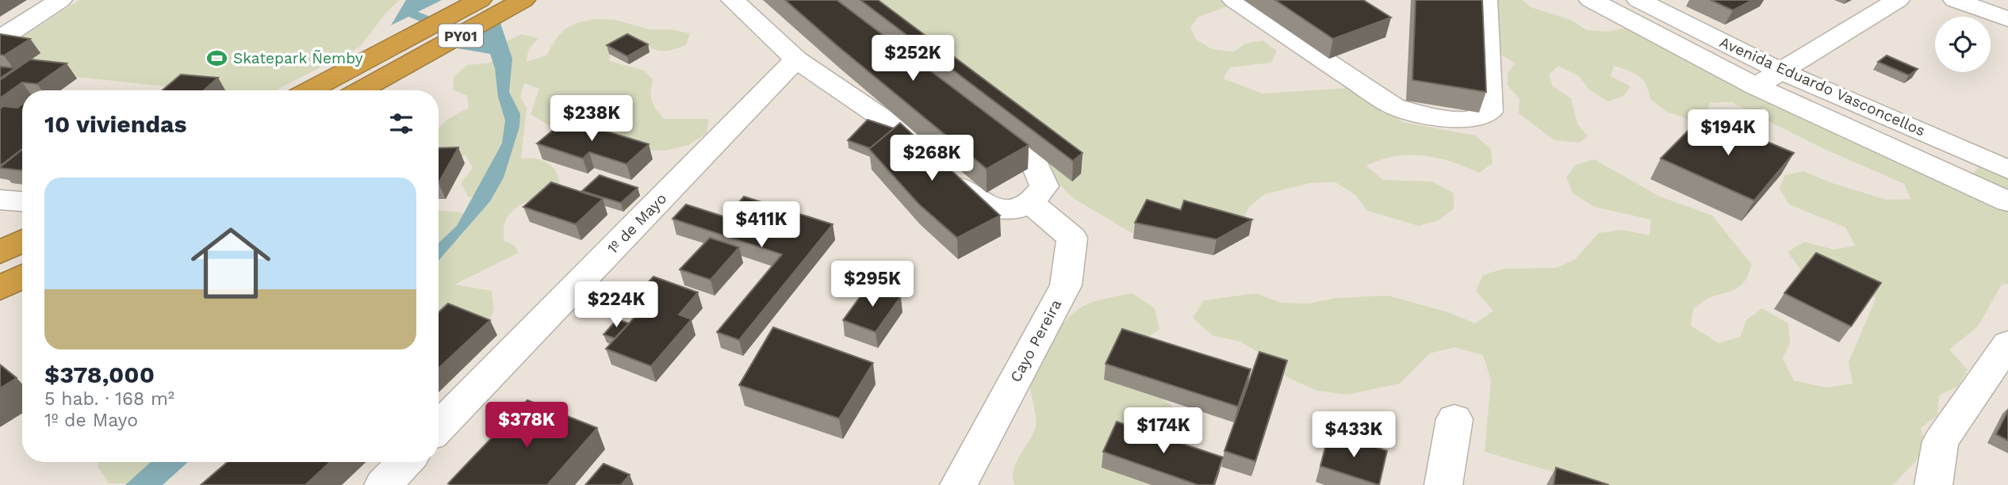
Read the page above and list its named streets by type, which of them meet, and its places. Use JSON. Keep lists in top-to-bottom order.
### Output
{
  "streets": {
    "highway": ["PY01"],
    "street": ["Avenida Eduardo Vasconcellos", "1º de Mayo", "Cayo Pereira"]
  },
  "places": {
    "sports": ["Skatepark Ñemby"]
  },
  "page": {
    "price": [
      "$252K",
      "$238K",
      "$194K",
      "$268K",
      "$411K",
      "$295K",
      "$224K",
      "$378K",
      "$174K",
      "$433K"
    ],
    "heading": "10 viviendas",
    "list": [
      {
        "name": "$378,000",
        "note": "5 hab. · 168 m² · 1º de Mayo"
      }
    ]
  }
}
